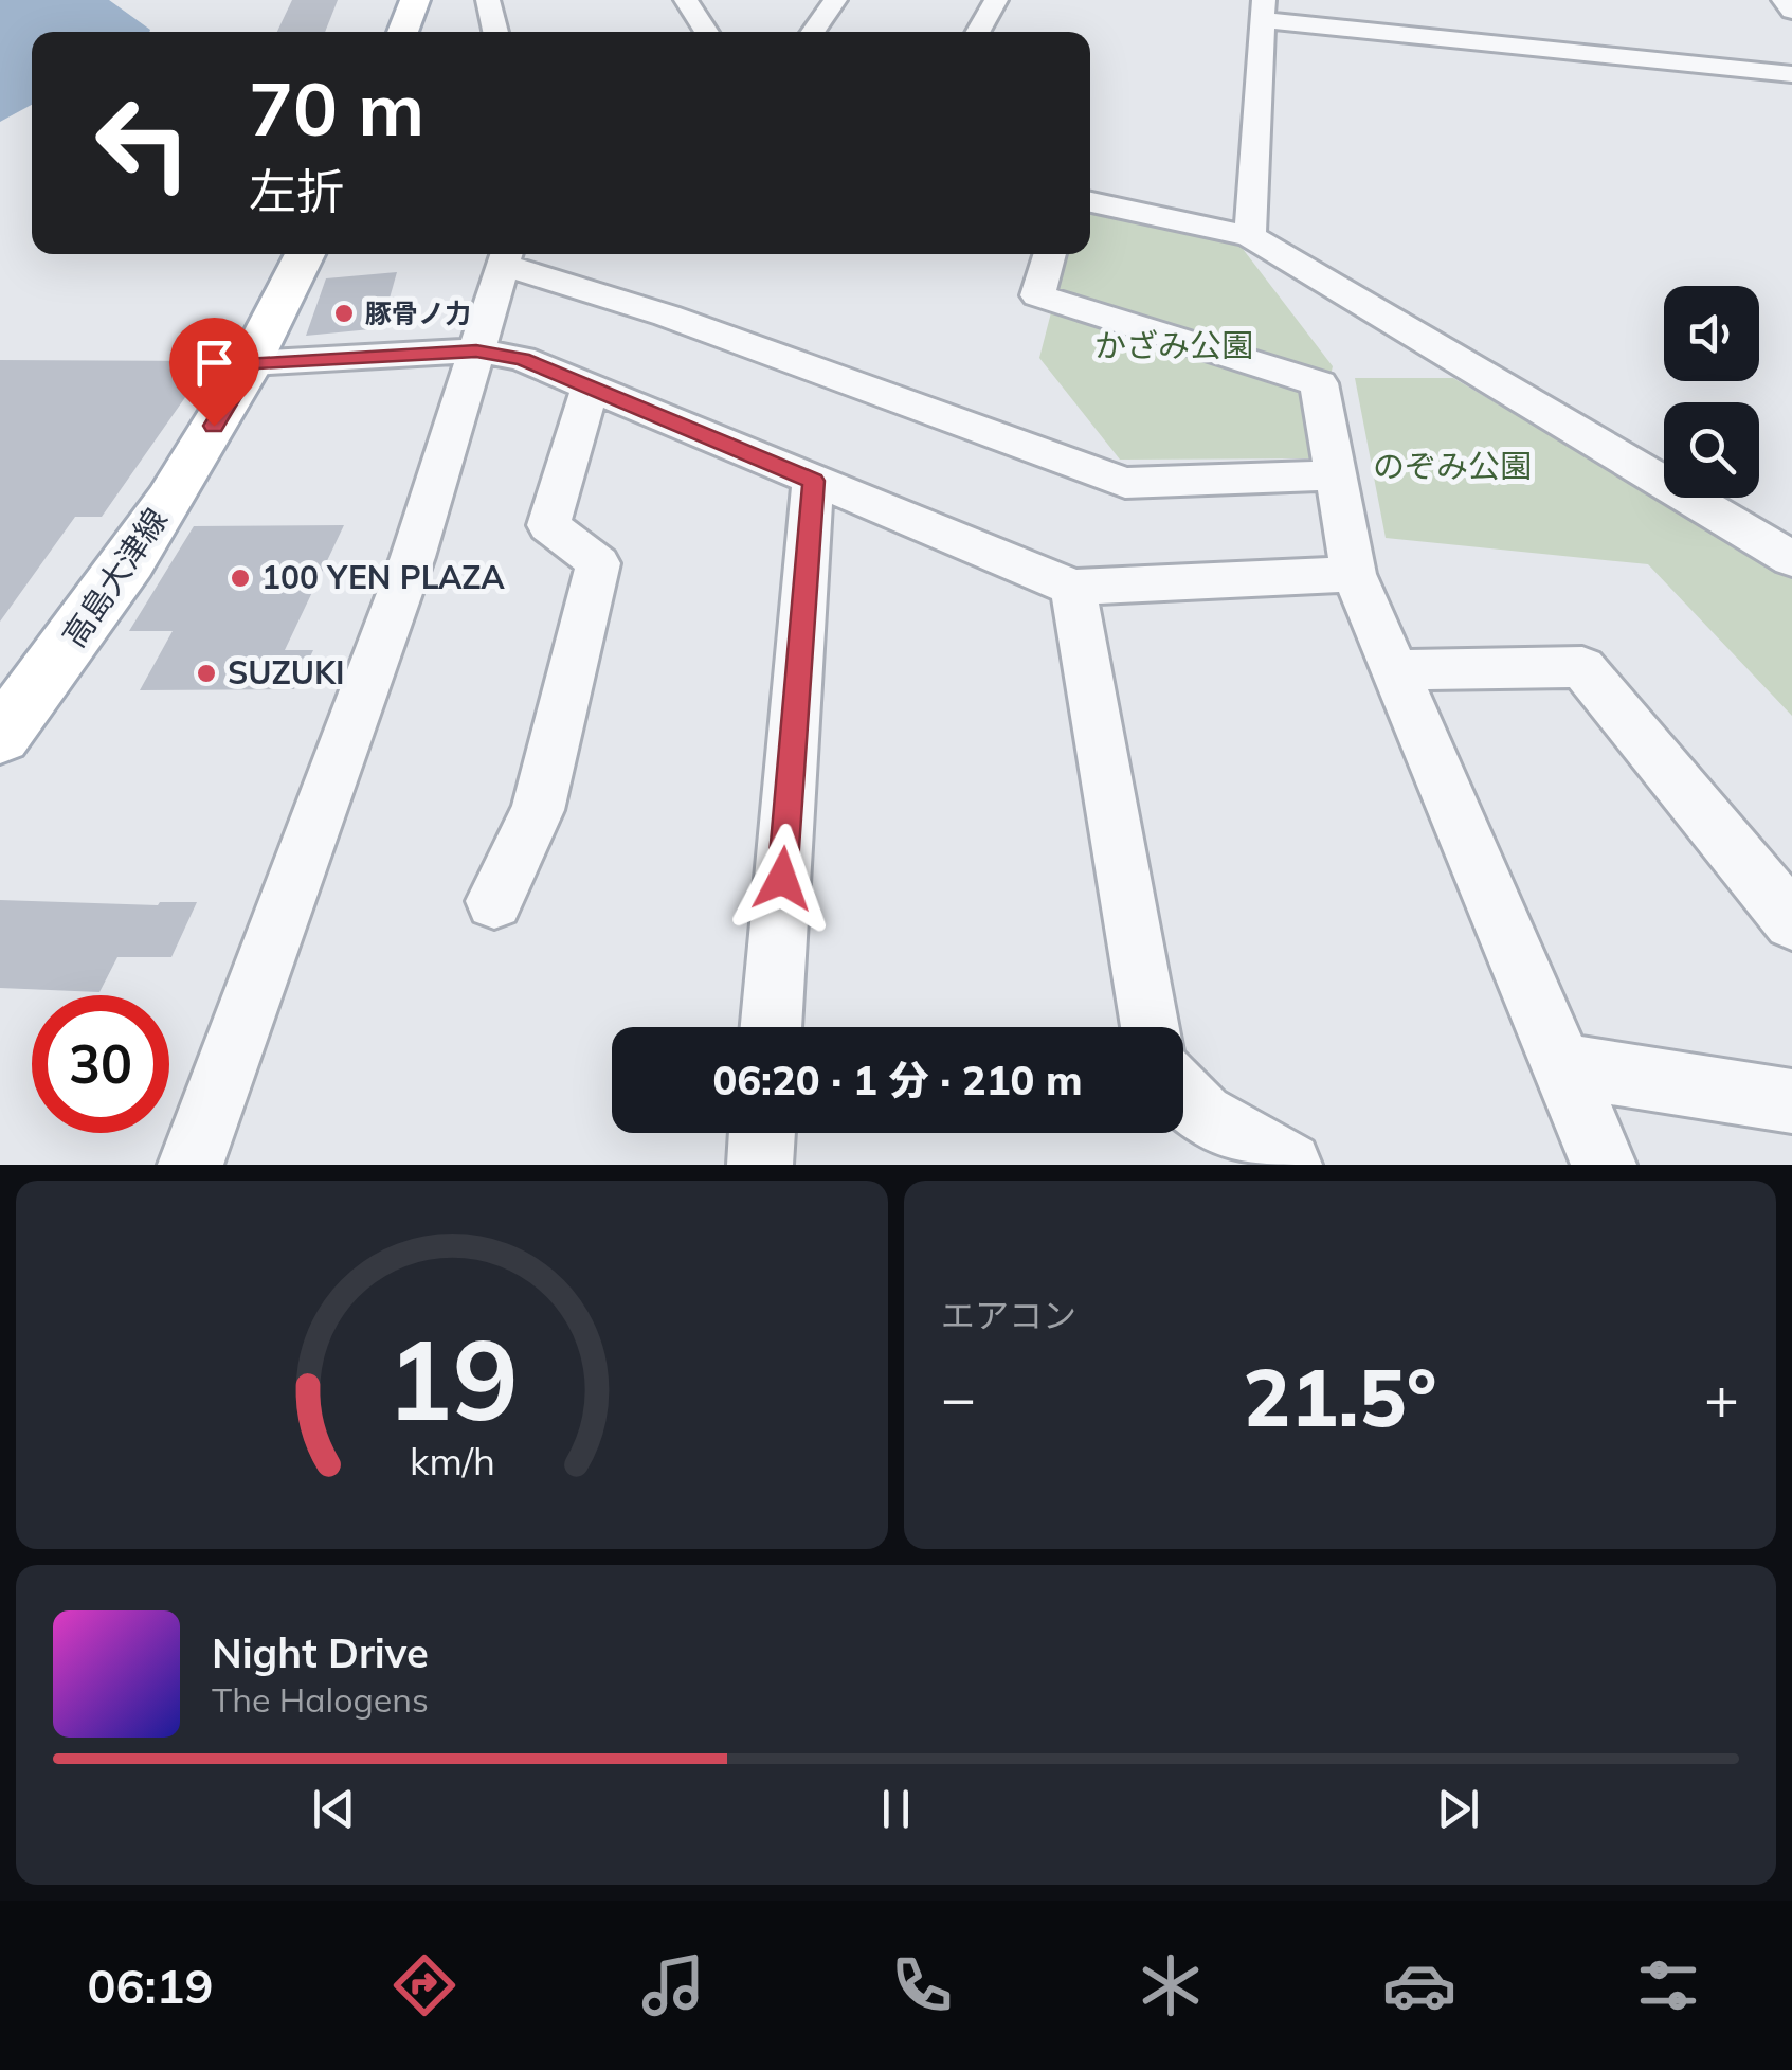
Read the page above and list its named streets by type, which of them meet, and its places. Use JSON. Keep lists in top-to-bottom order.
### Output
{
  "streets": {
    "main road": ["高島大津線"]
  },
  "parks": ["かざみ公園", "のぞみ公園"],
  "places": ["豚骨ノ力", "100 YEN PLAZA", "SUZUKI"],
  "page": {
    "turn": ["70 m", "左折"],
    "limit": "30",
    "trip": "06:20 · 1 分 · 210 m",
    "tile": "エアコン",
    "heat": ["−", "21.5°", "+"],
    "song": ["Night Drive", "The Halogens"],
    "tabs": "06:19",
    "gauge": ["19", "km/h"]
  }
}
